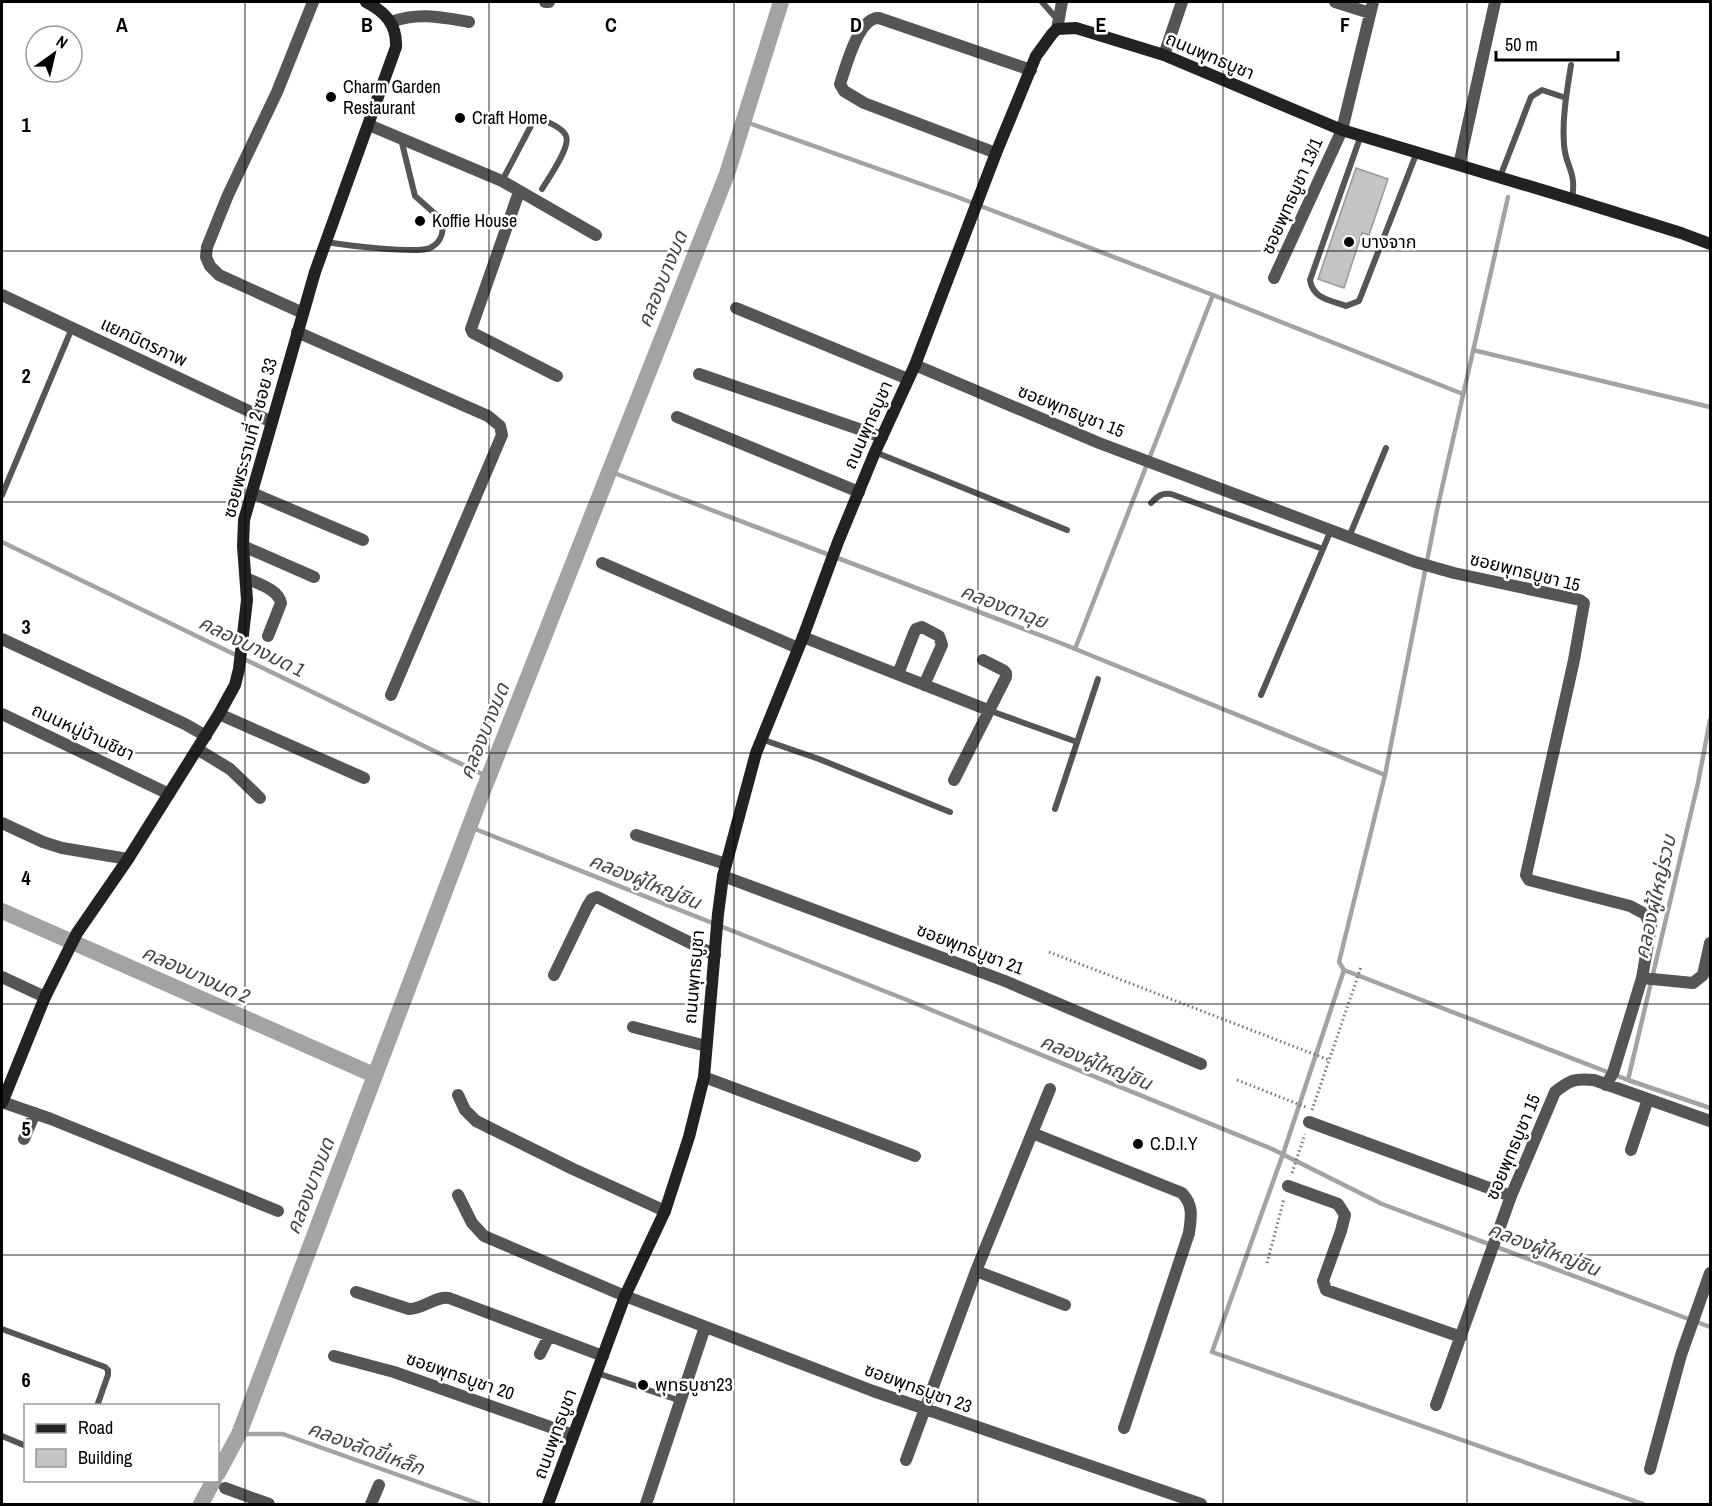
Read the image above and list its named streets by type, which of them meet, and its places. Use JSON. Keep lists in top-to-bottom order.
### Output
{
  "streets": {
    "main road": ["ถนนพุทธบูชา", "ซอยพระรามที่ 2 ซอย 33"],
    "street": [
      "ซอยพุทธบูชา 13/1",
      "แยกมิตรภาพ",
      "ซอยพุทธบูชา 15",
      "ถนนหมู่บ้านชิชา",
      "ซอยพุทธบูชา 21",
      "ซอยพุทธบูชา 20",
      "ซอยพุทธบูชา 23"
    ]
  },
  "crossings": [
    ["ถนนพุทธบูชา", "ซอยพุทธบูชา 13/1"],
    ["ถนนพุทธบูชา", "ซอยพุทธบูชา 15"],
    ["ถนนพุทธบูชา", "ซอยพุทธบูชา 21"],
    ["ถนนพุทธบูชา", "ซอยพุทธบูชา 20"],
    ["ถนนพุทธบูชา", "ซอยพุทธบูชา 23"],
    ["แยกมิตรภาพ", "ซอยพระรามที่ 2 ซอย 33"],
    ["ซอยพระรามที่ 2 ซอย 33", "ถนนหมู่บ้านชิชา"]
  ],
  "water": [
    "คลองบางมด",
    "คลองตาฉุย",
    "คลองบางมด 1",
    "คลองผู้ใหญ่ชิน",
    "คลองผู้ใหญ่รวบ",
    "คลองบางมด 2",
    "คลองลัดขี้เหล็ก"
  ],
  "places": [
    "Charm Garden Restaurant",
    "Craft Home",
    "Koffie House",
    "บางจาก",
    "C.D.I.Y",
    "พุทธบูชา23"
  ],
  "legend": ["Road", "Building"],
  "scale_bar": "50 m",
  "north": "top right",
  "grid": {
    "columns": [
      "A",
      "B",
      "C",
      "D",
      "E",
      "F"
    ],
    "rows": [
      "1",
      "2",
      "3",
      "4",
      "5",
      "6"
    ]
  }
}
